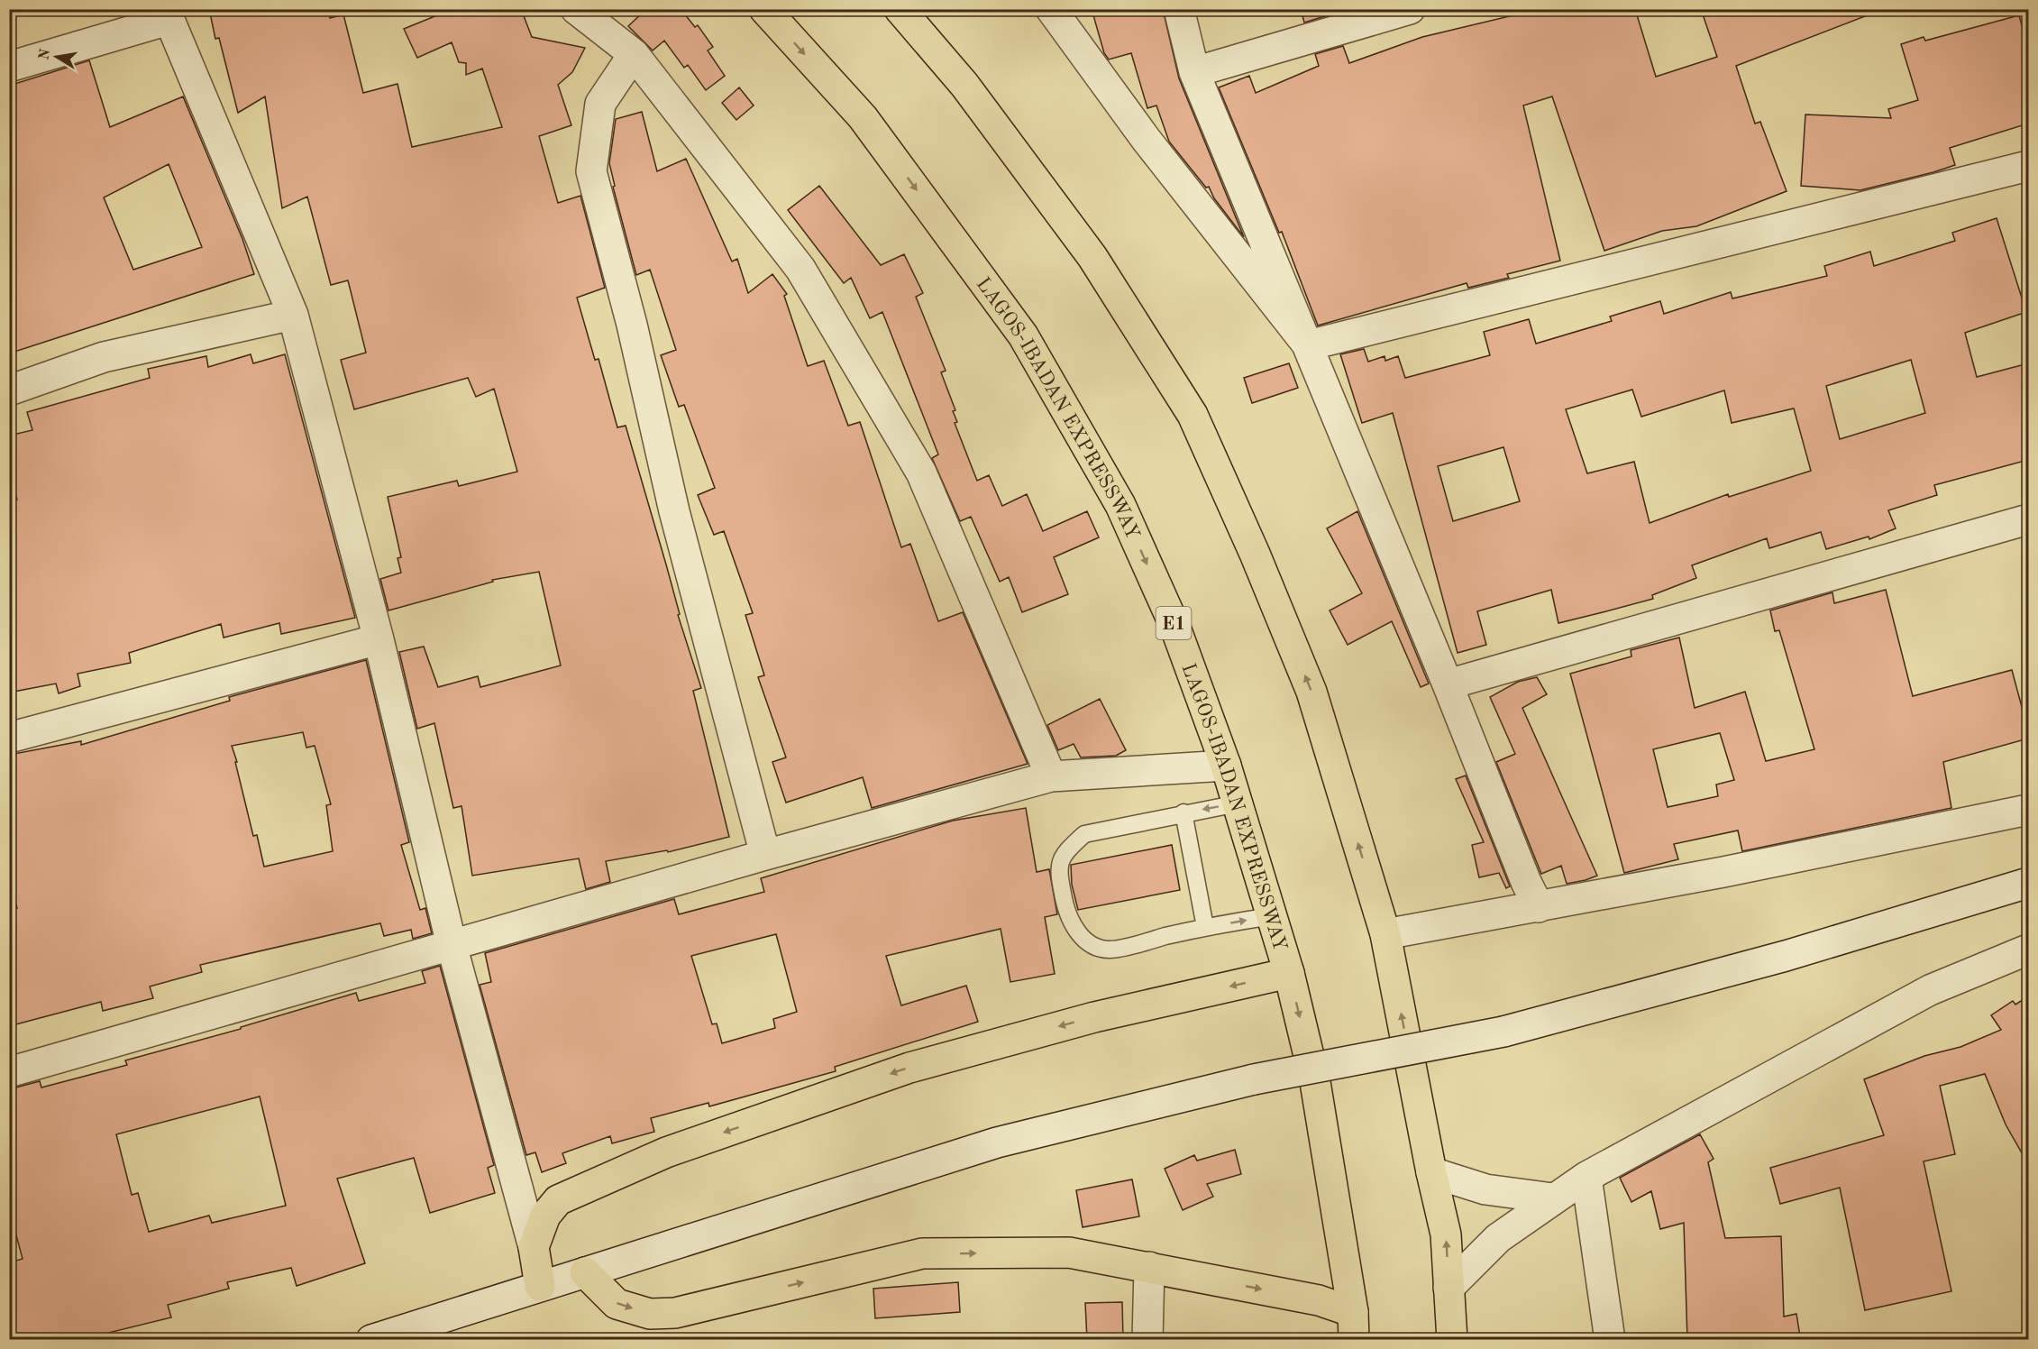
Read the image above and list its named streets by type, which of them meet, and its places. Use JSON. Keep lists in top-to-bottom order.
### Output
{
  "streets": {
    "highway": ["LAGOS-IBADAN EXPRESSWAY", "E1"]
  },
  "north": "left"
}
